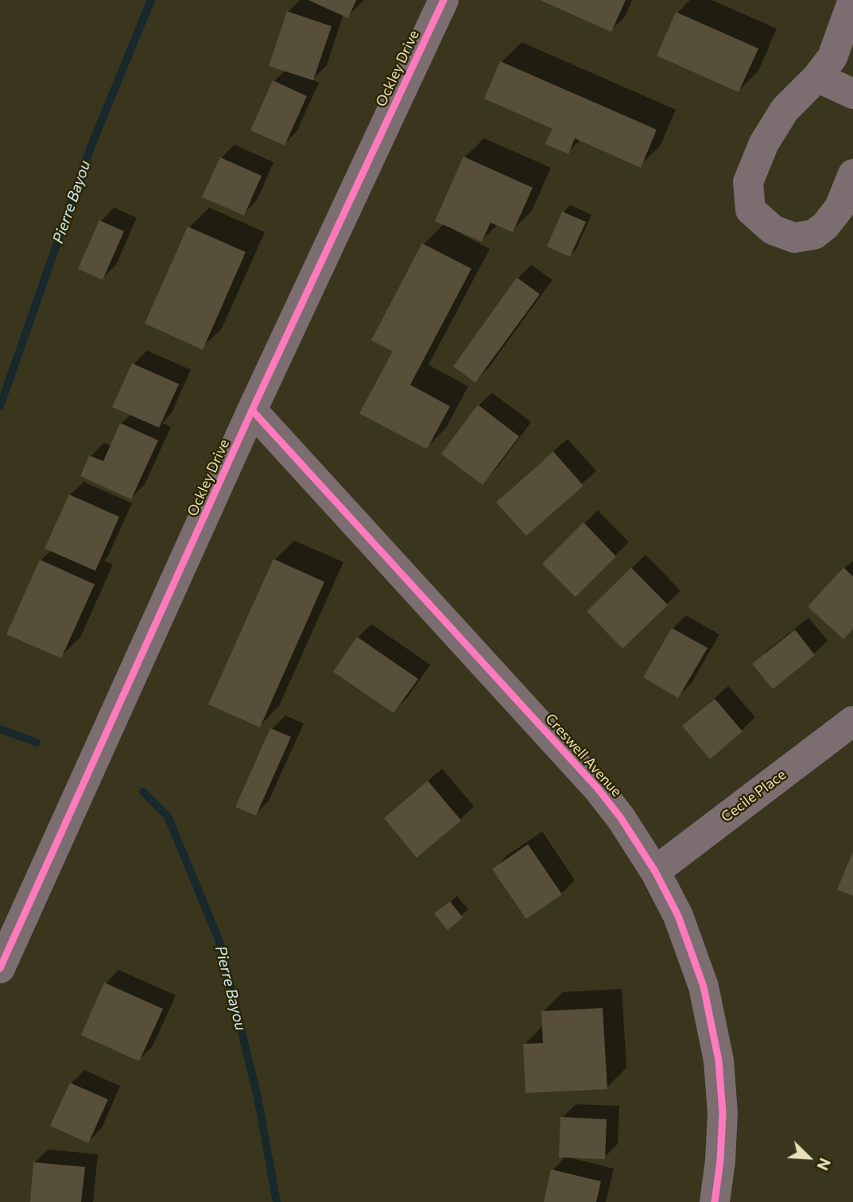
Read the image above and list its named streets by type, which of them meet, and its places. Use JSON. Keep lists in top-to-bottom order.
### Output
{
  "streets": {
    "street": ["Ockley Drive", "Creswell Avenue", "Cecile Place"]
  },
  "crossings": [
    ["Ockley Drive", "Creswell Avenue"],
    ["Creswell Avenue", "Cecile Place"]
  ],
  "water": ["Pierre Bayou"],
  "north": "bottom right"
}
